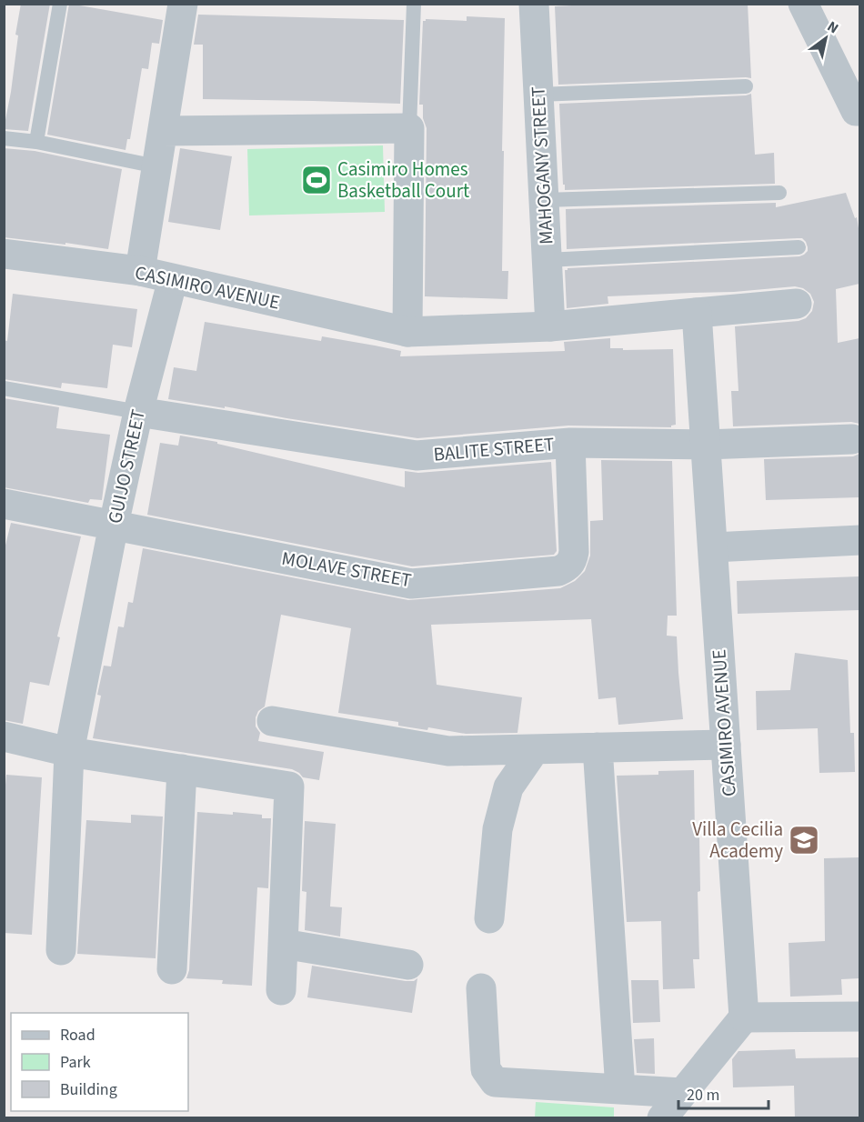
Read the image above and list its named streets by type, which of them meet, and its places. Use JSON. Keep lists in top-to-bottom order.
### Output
{
  "streets": {
    "street": [
      "MAHOGANY STREET",
      "CASIMIRO AVENUE",
      "BALITE STREET",
      "GUIJO STREET",
      "MOLAVE STREET"
    ]
  },
  "crossings": [
    ["MAHOGANY STREET", "CASIMIRO AVENUE"],
    ["CASIMIRO AVENUE", "BALITE STREET"],
    ["CASIMIRO AVENUE", "GUIJO STREET"],
    ["BALITE STREET", "GUIJO STREET"],
    ["BALITE STREET", "MOLAVE STREET"],
    ["GUIJO STREET", "MOLAVE STREET"]
  ],
  "places": {
    "sports": ["Casimiro Homes Basketball Court"],
    "school or university": ["Villa Cecilia Academy"]
  },
  "legend": ["Road", "Park", "Building"],
  "scale_bar": "20 m",
  "north": "top right"
}
